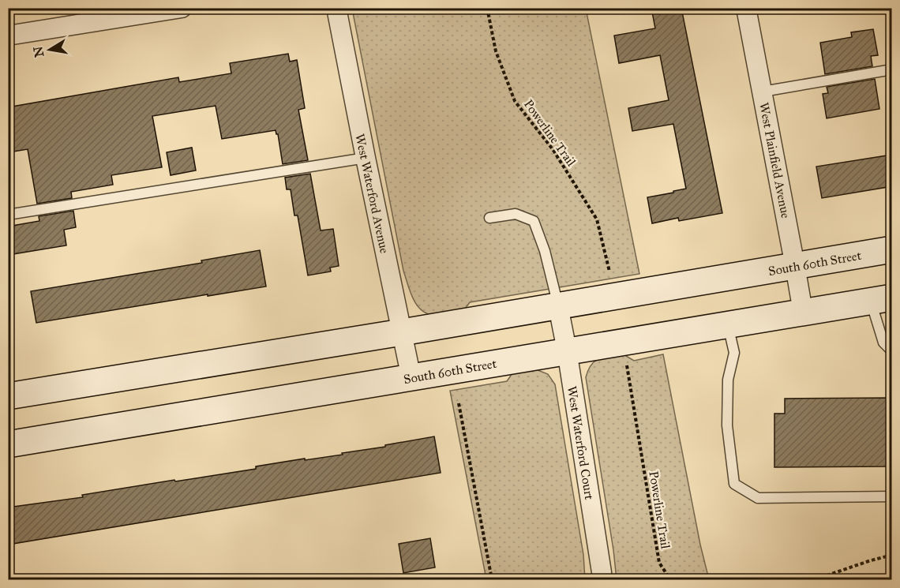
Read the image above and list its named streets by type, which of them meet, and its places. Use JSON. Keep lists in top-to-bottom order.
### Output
{
  "streets": {
    "main road": ["South 60th Street"],
    "street": ["West Plainfield Avenue", "West Waterford Avenue", "West Waterford Court"],
    "path": ["Powerline Trail"]
  },
  "crossings": [
    ["West Plainfield Avenue", "South 60th Street"],
    ["West Waterford Avenue", "South 60th Street"],
    ["South 60th Street", "West Waterford Court"]
  ],
  "north": "left"
}
